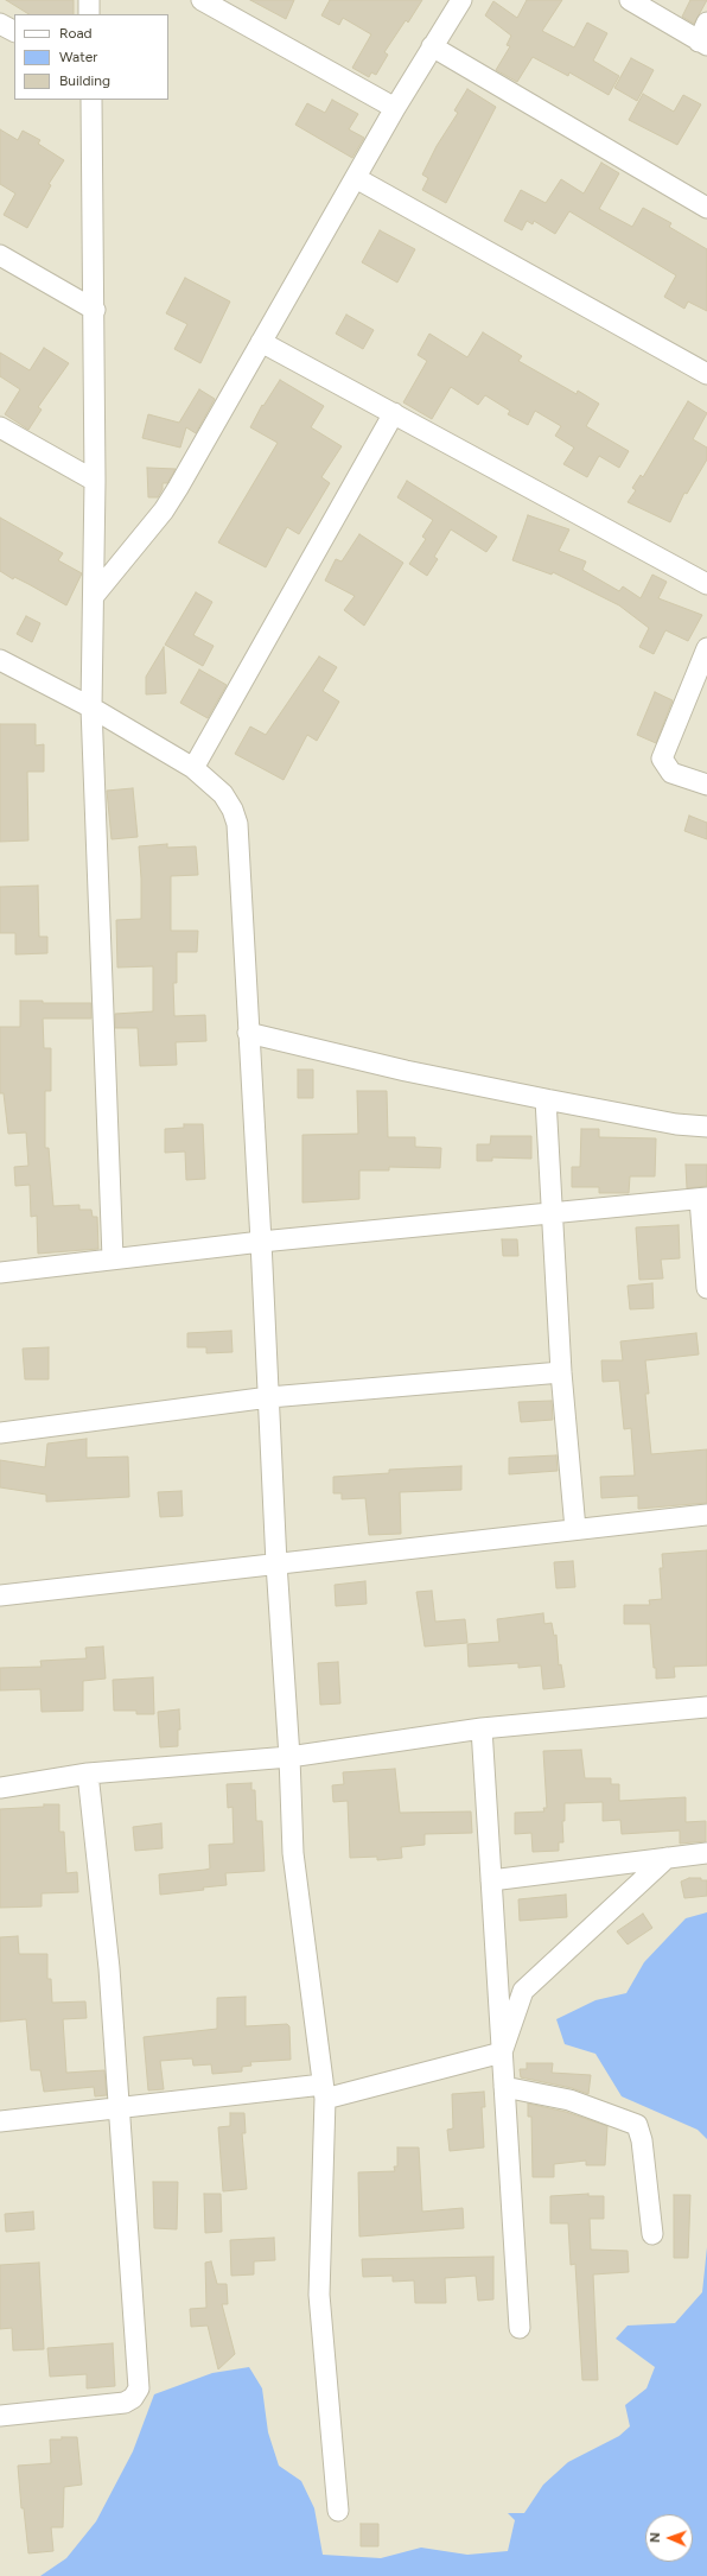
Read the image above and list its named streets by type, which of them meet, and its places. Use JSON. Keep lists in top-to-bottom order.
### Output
{
  "legend": ["Road", "Water", "Building"],
  "north": "left"
}
